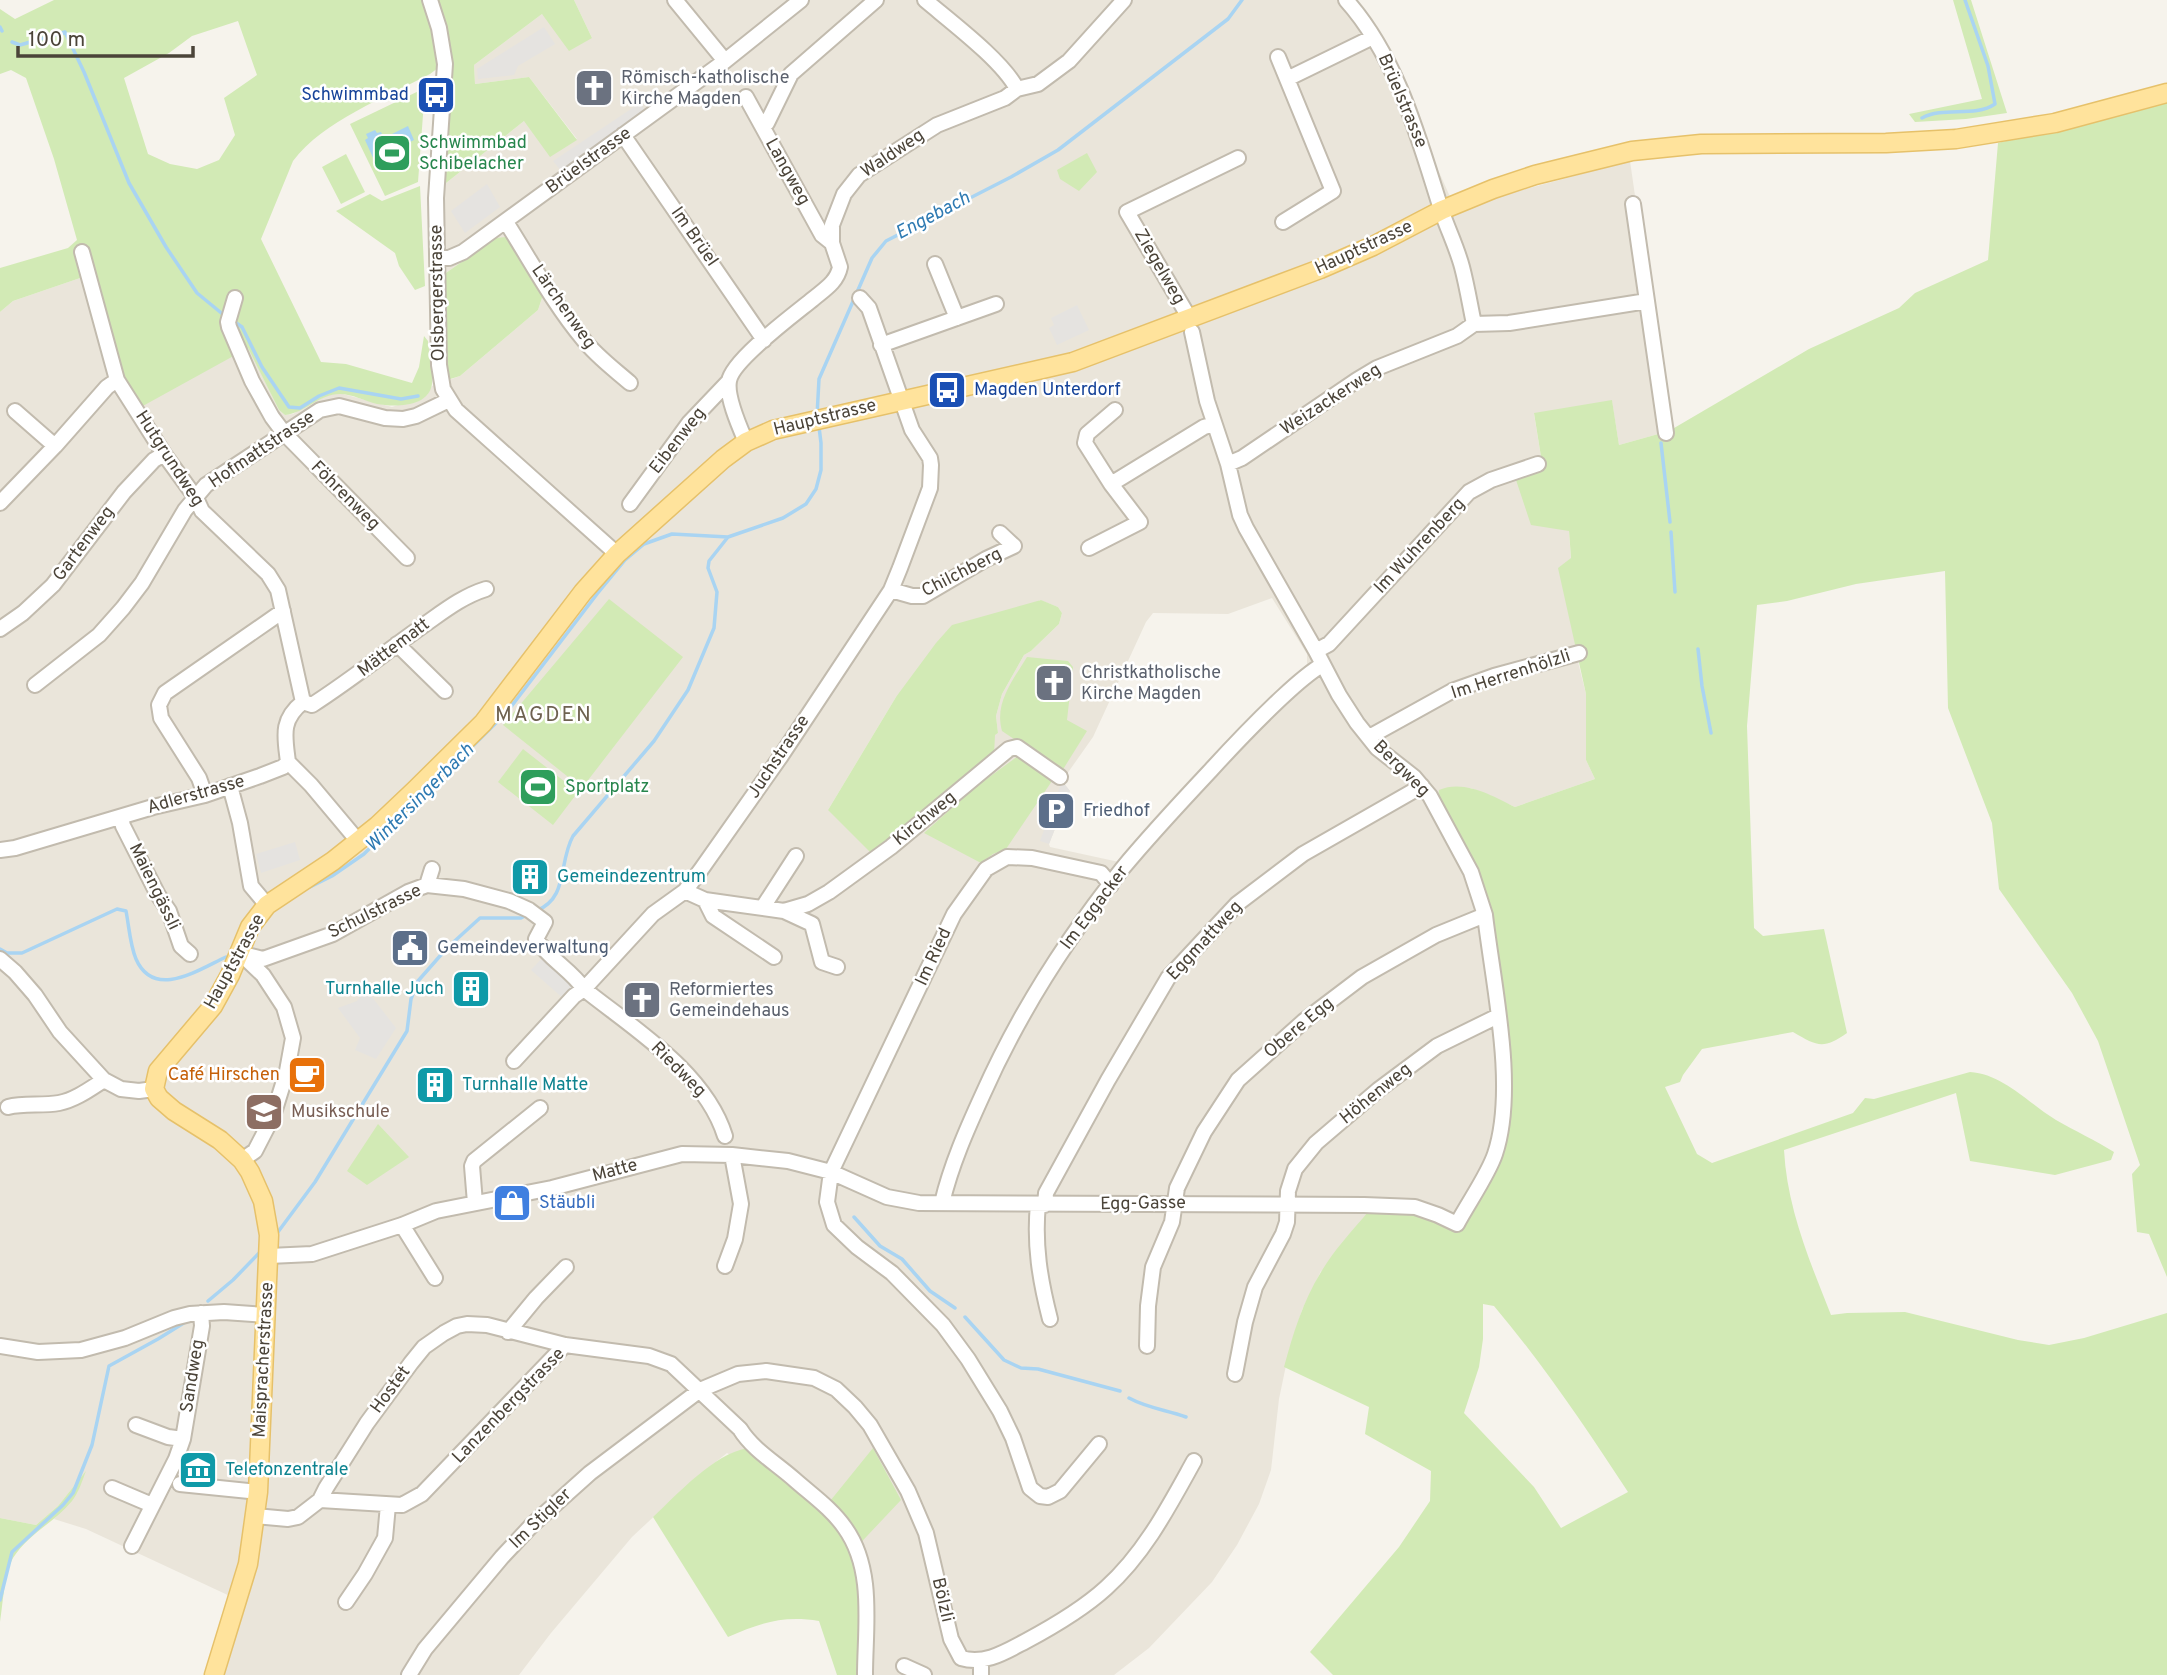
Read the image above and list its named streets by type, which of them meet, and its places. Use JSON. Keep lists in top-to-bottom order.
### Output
{
  "streets": {
    "main road": ["Hauptstrasse", "Maispracherstrasse"],
    "street": [
      "Brüelstrasse",
      "Waldweg",
      "Langweg",
      "Im Brüel",
      "Ziegelweg",
      "Olsbergerstrasse",
      "Lärchenweg",
      "Weizackerweg",
      "Eibenweg",
      "Hofmattstrasse",
      "Hutgrundweg",
      "Föhrenweg",
      "Gartenweg",
      "Im Wuhrenberg",
      "Chilchberg",
      "Mättematt",
      "Im Herrenhölzli",
      "Juchstrasse",
      "Bergweg",
      "Adlerstrasse",
      "Kirchweg",
      "Maiengässli",
      "Im Eggacker",
      "Schulstrasse",
      "Eggmattweg",
      "Im Ried",
      "Obere Egg",
      "Riedweg",
      "Höhenweg",
      "Matte",
      "Egg-Gasse",
      "Sandweg",
      "Hostet",
      "Lanzenbergstrasse",
      "Im Stigler",
      "Bölzli"
    ]
  },
  "crossings": [
    ["Brüelstrasse", "Im Brüel"],
    ["Brüelstrasse", "Hauptstrasse"],
    ["Brüelstrasse", "Olsbergerstrasse"],
    ["Brüelstrasse", "Lärchenweg"],
    ["Waldweg", "Langweg"],
    ["Waldweg", "Im Brüel"],
    ["Waldweg", "Eibenweg"],
    ["Hauptstrasse", "Ziegelweg"],
    ["Hauptstrasse", "Olsbergerstrasse"],
    ["Hauptstrasse", "Juchstrasse"],
    ["Hauptstrasse", "Bergweg"],
    ["Hauptstrasse", "Schulstrasse"],
    ["Hauptstrasse", "Maispracherstrasse"],
    ["Ziegelweg", "Bergweg"],
    ["Olsbergerstrasse", "Hofmattstrasse"],
    ["Weizackerweg", "Bergweg"],
    ["Hofmattstrasse", "Hutgrundweg"],
    ["Hofmattstrasse", "Föhrenweg"],
    ["Hutgrundweg", "Gartenweg"],
    ["Hutgrundweg", "Mättematt"],
    ["Im Wuhrenberg", "Bergweg"],
    ["Im Wuhrenberg", "Im Eggacker"],
    ["Chilchberg", "Juchstrasse"],
    ["Im Herrenhölzli", "Bergweg"],
    ["Juchstrasse", "Schulstrasse"],
    ["Juchstrasse", "Riedweg"],
    ["Bergweg", "Im Eggacker"],
    ["Bergweg", "Eggmattweg"],
    ["Bergweg", "Obere Egg"],
    ["Bergweg", "Höhenweg"],
    ["Bergweg", "Egg-Gasse"],
    ["Adlerstrasse", "Maiengässli"],
    ["Im Eggacker", "Im Ried"],
    ["Im Eggacker", "Egg-Gasse"],
    ["Schulstrasse", "Riedweg"],
    ["Eggmattweg", "Egg-Gasse"],
    ["Im Ried", "Matte"],
    ["Im Ried", "Egg-Gasse"],
    ["Obere Egg", "Egg-Gasse"],
    ["Höhenweg", "Egg-Gasse"],
    ["Matte", "Egg-Gasse"],
    ["Matte", "Maispracherstrasse"],
    ["Maispracherstrasse", "Hostet"],
    ["Hostet", "Lanzenbergstrasse"],
    ["Lanzenbergstrasse", "Im Stigler"],
    ["Lanzenbergstrasse", "Bölzli"],
    ["Im Stigler", "Bölzli"]
  ],
  "districts": ["MAGDEN"],
  "water": ["Engebach", "Wintersingerbach"],
  "places": {
    "church": ["Römisch-katholische Kirche Magden", "Christkatholische Kirche Magden", "Reformiertes Gemeindehaus"],
    "bus stop": ["Schwimmbad", "Magden Unterdorf"],
    "sports": ["Schwimmbad Schibelacher", "Sportplatz"],
    "parking": ["Friedhof"],
    "building": ["Gemeindezentrum", "Turnhalle Juch", "Turnhalle Matte"],
    "public building": ["Gemeindeverwaltung"],
    "cafe": ["Café Hirschen"],
    "school or university": ["Musikschule"],
    "shop": ["Stäubli"],
    "museum": ["Telefonzentrale"]
  },
  "scale_bar": "100 m"
}
